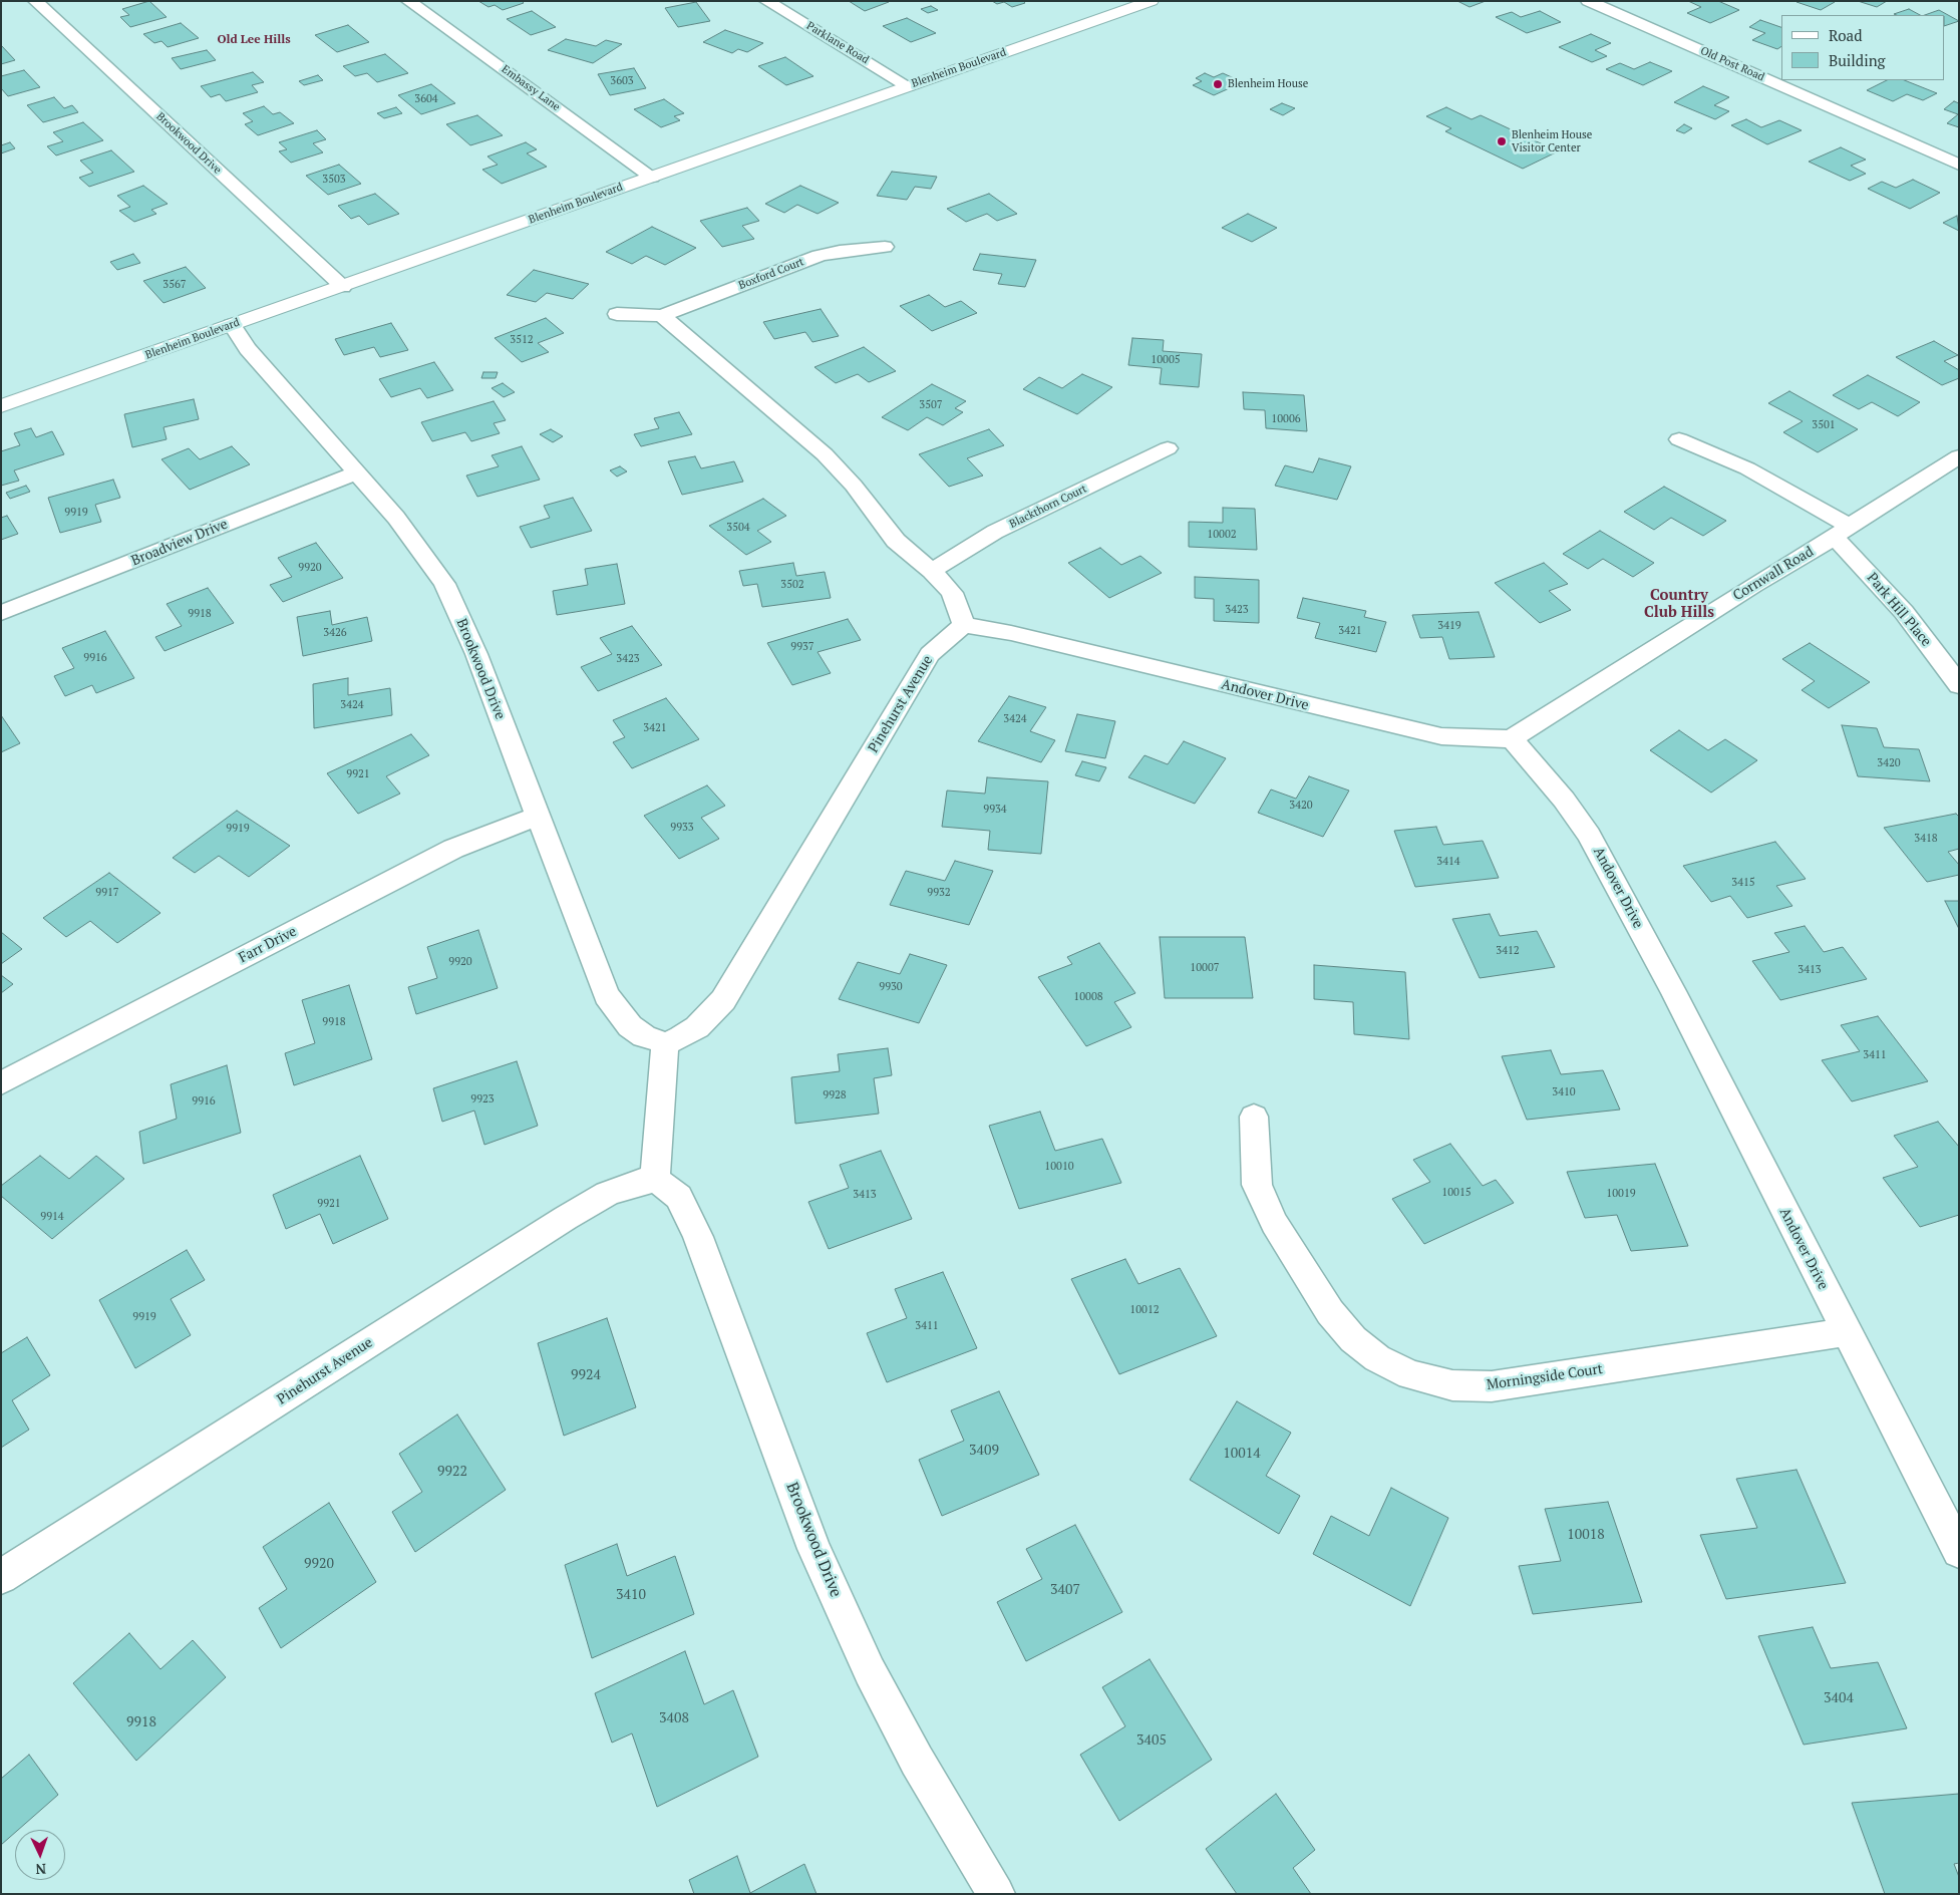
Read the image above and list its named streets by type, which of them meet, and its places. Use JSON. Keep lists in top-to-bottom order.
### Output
{
  "streets": {
    "main road": ["Blenheim Boulevard"],
    "street": [
      "Parklane Road",
      "Old Post Road",
      "Embassy Lane",
      "Brookwood Drive",
      "Boxford Court",
      "Blackthorn Court",
      "Broadview Drive",
      "Cornwall Road",
      "Park Hill Place",
      "Andover Drive",
      "Pinehurst Avenue",
      "Farr Drive",
      "Morningside Court"
    ]
  },
  "crossings": [
    ["Parklane Road", "Blenheim Boulevard"],
    ["Blenheim Boulevard", "Embassy Lane"],
    ["Blenheim Boulevard", "Brookwood Drive"],
    ["Brookwood Drive", "Broadview Drive"],
    ["Brookwood Drive", "Pinehurst Avenue"],
    ["Brookwood Drive", "Farr Drive"],
    ["Cornwall Road", "Park Hill Place"],
    ["Cornwall Road", "Andover Drive"],
    ["Andover Drive", "Pinehurst Avenue"],
    ["Andover Drive", "Morningside Court"]
  ],
  "districts": ["Old Lee Hills", "Country Club Hills"],
  "places": ["Blenheim House", "Blenheim House Visitor Center"],
  "house_numbers": [
    "3603",
    "3604",
    "3503",
    "3567",
    "3512",
    "10005",
    "3507",
    "10006",
    "3501",
    "9919",
    "3504",
    "10002",
    "9920",
    "3502",
    "3423",
    "9918",
    "3419",
    "3421",
    "3426",
    "9937",
    "9916",
    "3423",
    "3424",
    "3424",
    "3421",
    "3420",
    "9921",
    "3420",
    "9934",
    "9933",
    "9919",
    "3418",
    "3414",
    "3415",
    "9917",
    "9932",
    "3412",
    "9920",
    "10007",
    "3413",
    "9930",
    "10008",
    "9918",
    "3411",
    "3410",
    "9928",
    "9923",
    "9916",
    "10010",
    "10015",
    "10019",
    "3413",
    "9921",
    "9914",
    "10012",
    "9919",
    "3411",
    "9924",
    "3409",
    "10014",
    "9922",
    "10018",
    "9920",
    "3407",
    "3410",
    "3404",
    "3408",
    "9918",
    "3405"
  ],
  "legend": ["Road", "Building"],
  "north": "bottom"
}
